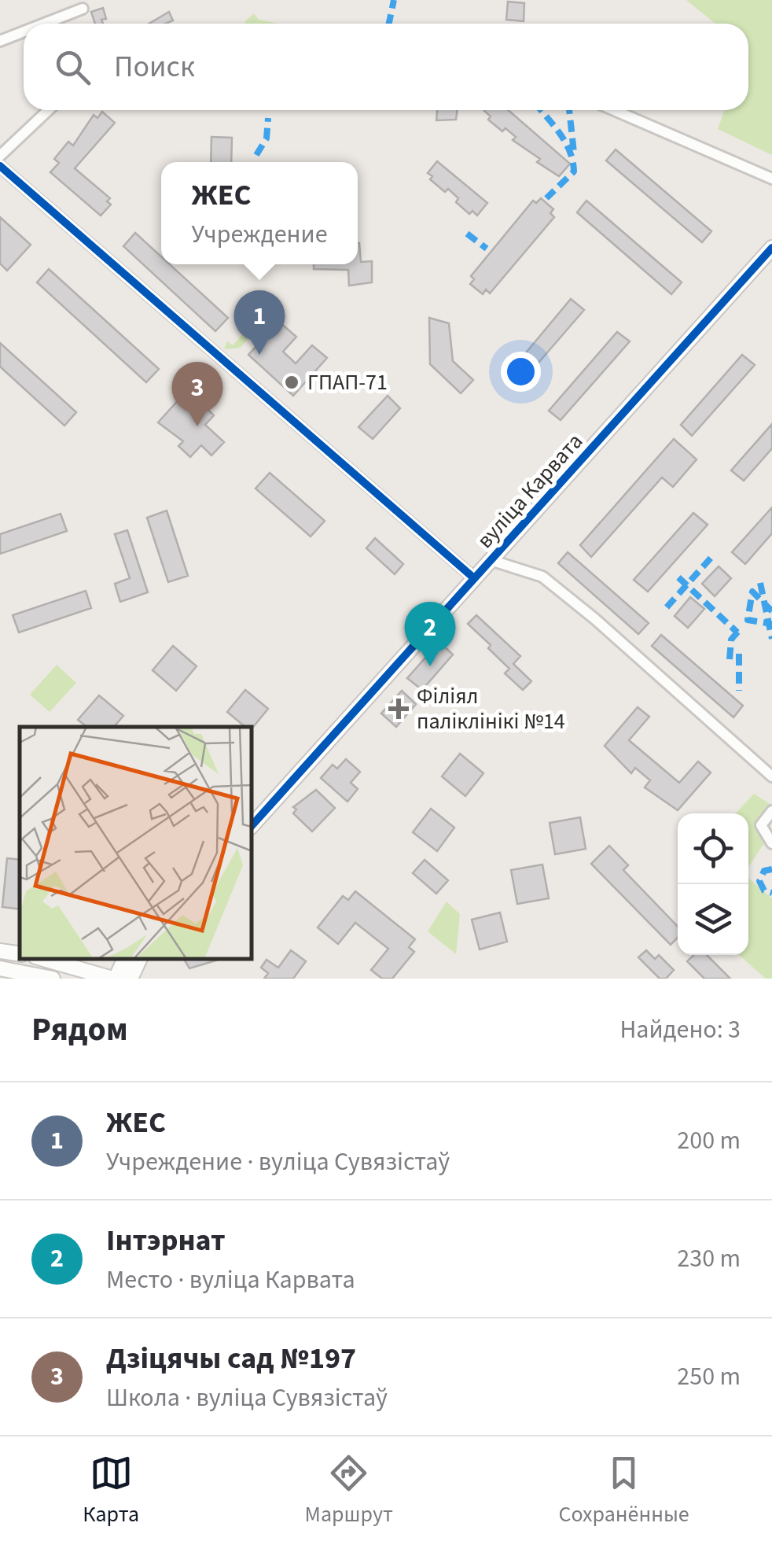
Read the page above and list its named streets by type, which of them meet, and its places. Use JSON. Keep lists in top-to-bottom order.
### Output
{
  "streets": {
    "street": ["вуліца Карвата"]
  },
  "places": {
    "other": ["ГПАП-71"],
    "health": ["Філіял паліклінікі №14"]
  },
  "page": {
    "search": "Поиск",
    "popup": ["ЖЕС", "Учреждение"],
    "pins": ["1", "3", "2"],
    "heading": ["Рядом", "Найдено: 3"],
    "list": [
      {
        "mark": "1",
        "name": "ЖЕС",
        "note": "Учреждение · вуліца Сувязістаў",
        "value": "200 m"
      },
      {
        "mark": "2",
        "name": "Інтэрнат",
        "note": "Место · вуліца Карвата",
        "value": "230 m"
      },
      {
        "mark": "3",
        "name": "Дзіцячы сад №197",
        "note": "Школа · вуліца Сувязістаў",
        "value": "250 m"
      }
    ],
    "nav": ["Карта", "Маршрут", "Сохранённые"]
  }
}
